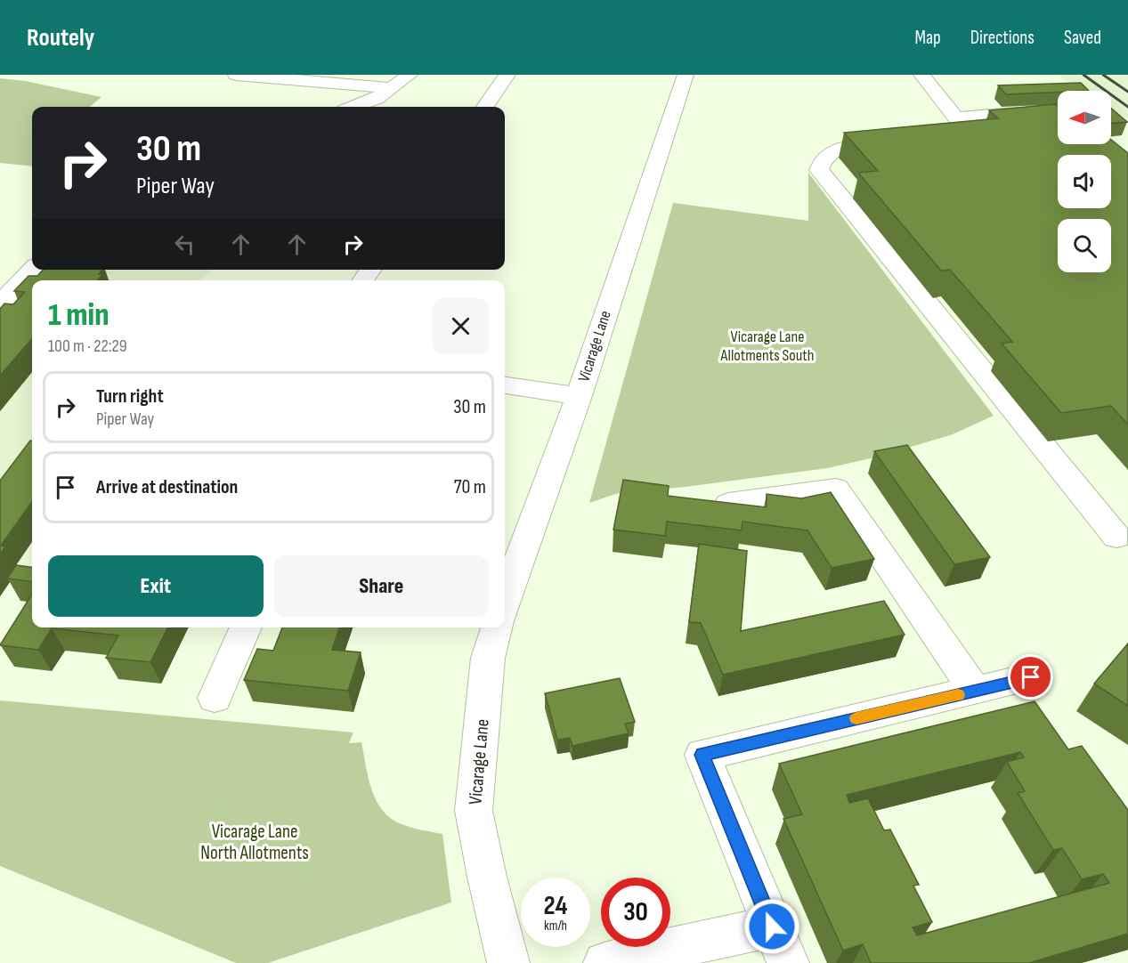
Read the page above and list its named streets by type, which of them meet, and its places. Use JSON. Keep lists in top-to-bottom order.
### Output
{
  "streets": {
    "street": ["Vicarage Lane"]
  },
  "parks": ["Vicarage Lane Allotments South", "Vicarage Lane North Allotments"],
  "north": "left",
  "page": {
    "header": "Routely",
    "nav": ["Map", "Directions", "Saved"],
    "turn": ["30 m", "Piper Way"],
    "heading": ["1 min", "100 m · 22:29"],
    "list": [
      {
        "name": "Turn right",
        "note": "Piper Way",
        "value": "30 m"
      },
      {
        "name": "Arrive at destination",
        "value": "70 m"
      }
    ],
    "buttons": ["Exit", "Share"],
    "speed": "24 km/h",
    "limit": "30"
  }
}
